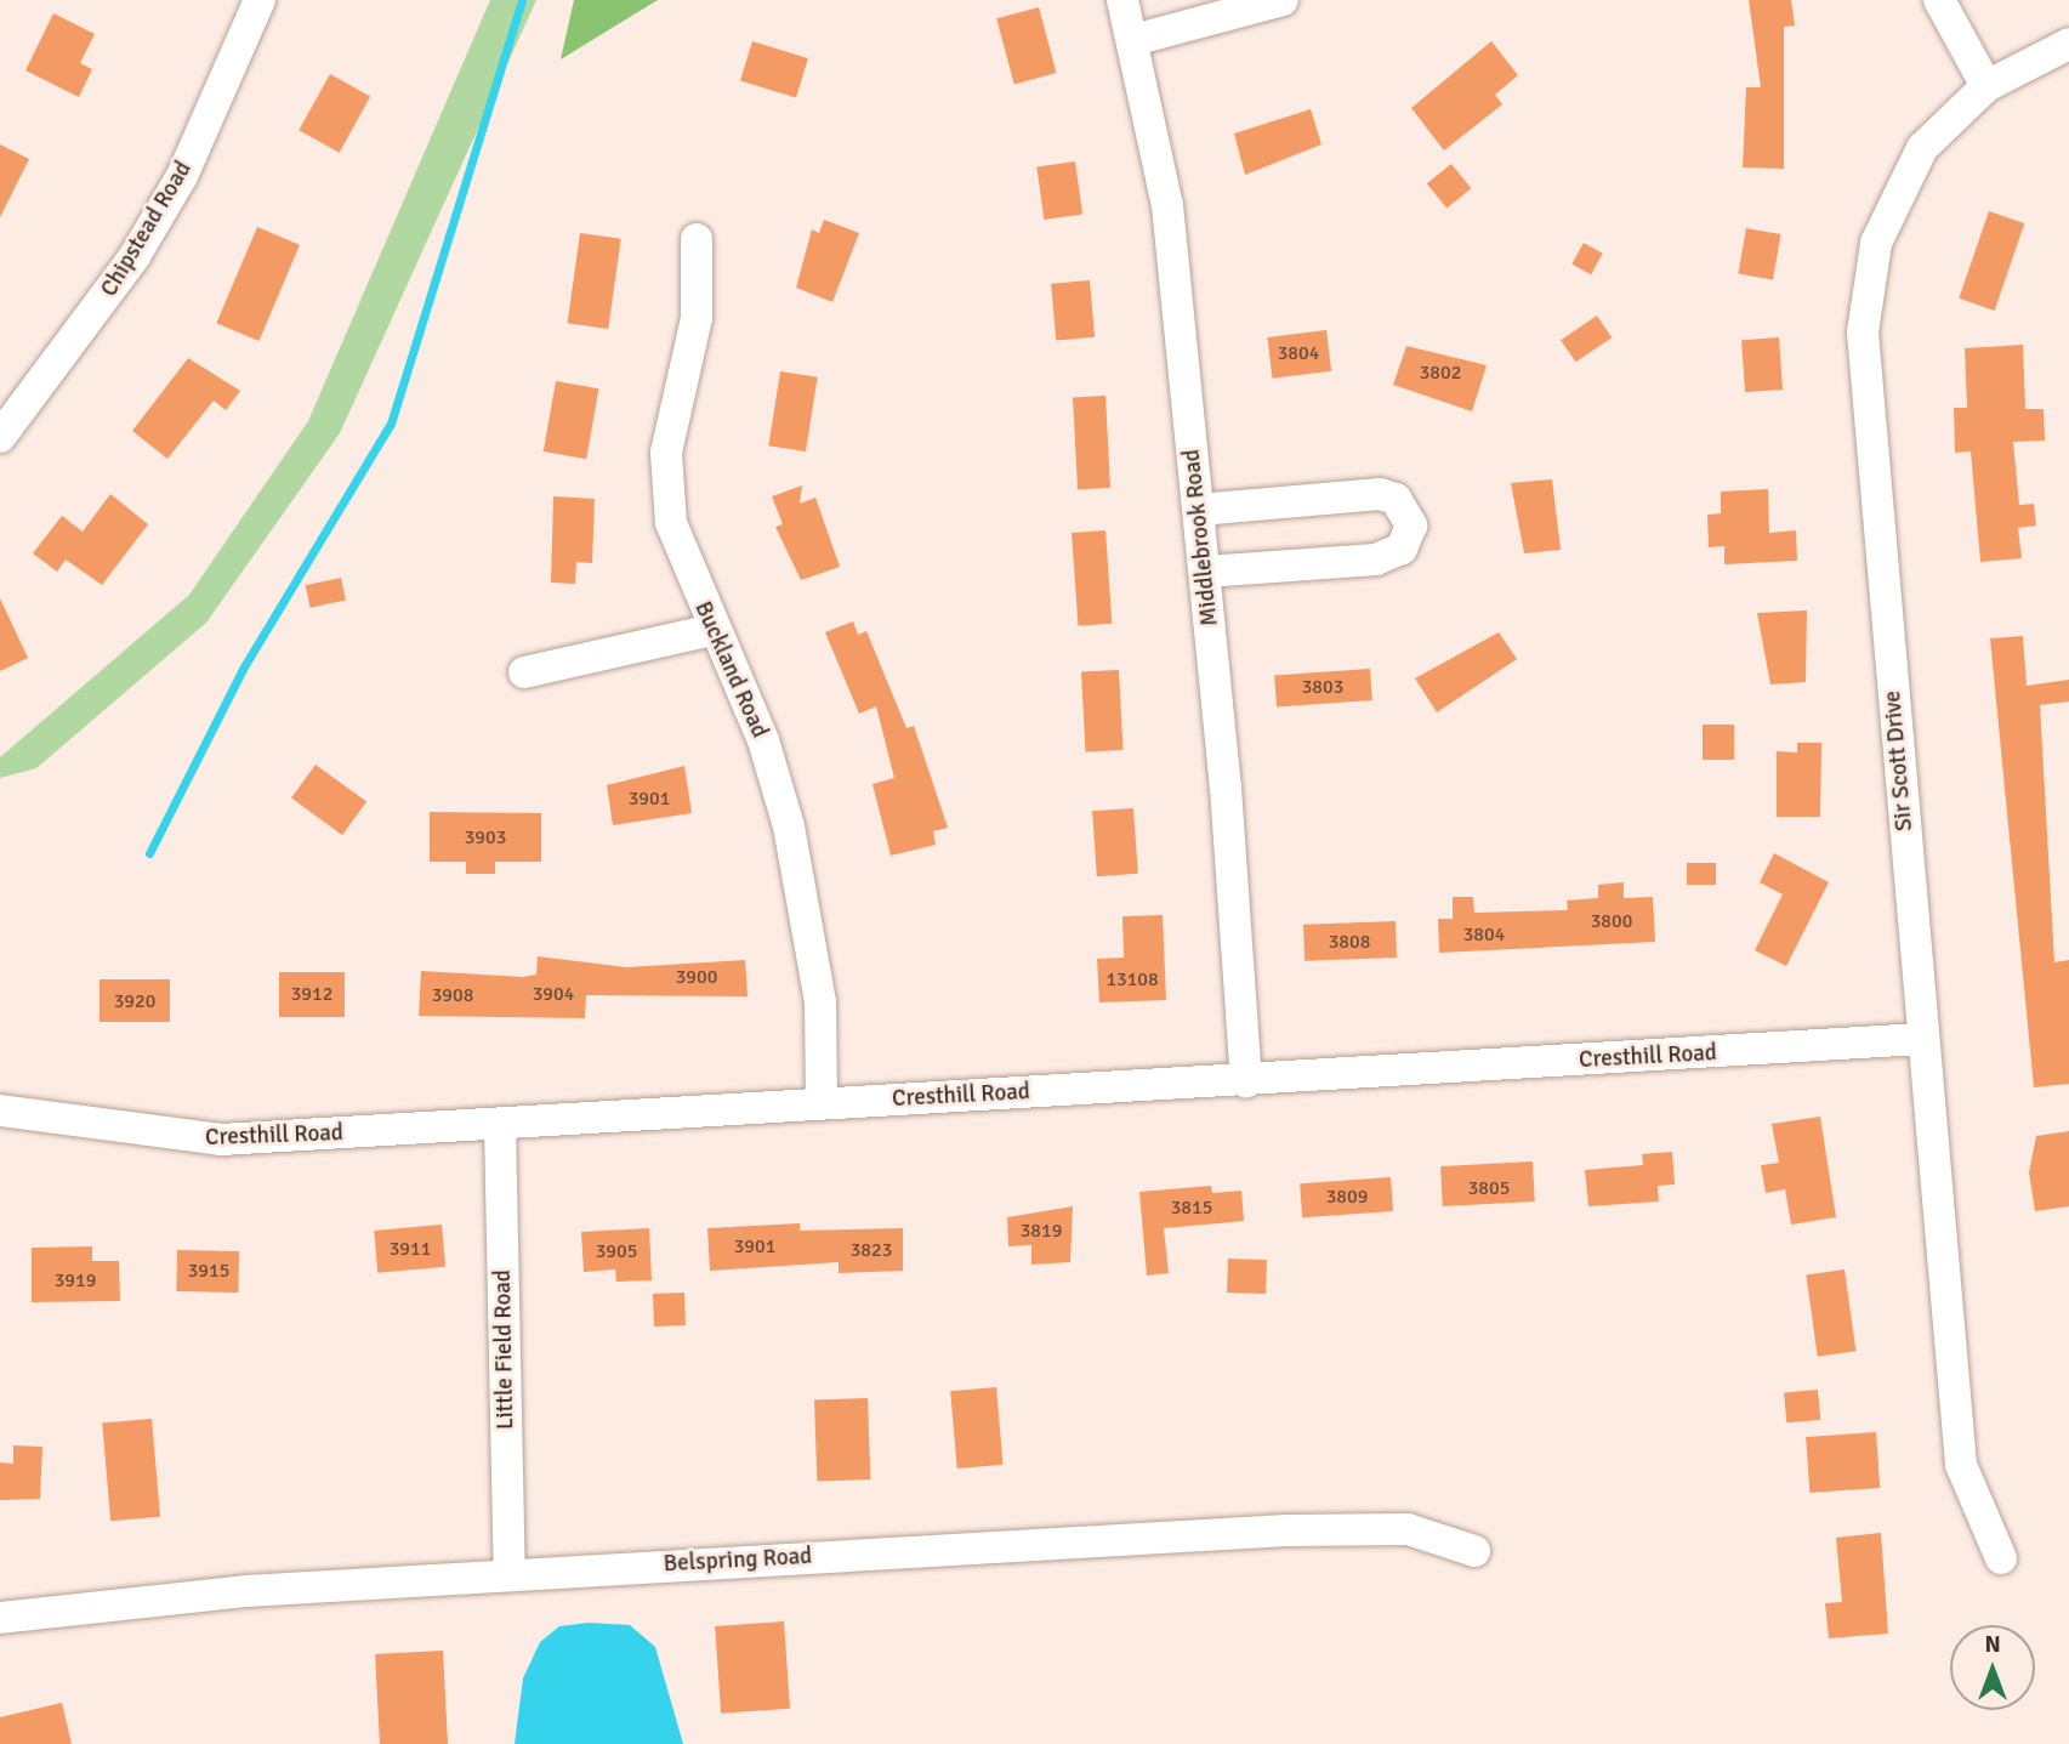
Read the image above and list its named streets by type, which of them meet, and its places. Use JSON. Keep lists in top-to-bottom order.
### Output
{
  "streets": {
    "street": [
      "Chipstead Road",
      "Middlebrook Road",
      "Buckland Road",
      "Sir Scott Drive",
      "Cresthill Road",
      "Little Field Road",
      "Belspring Road"
    ]
  },
  "crossings": [
    ["Middlebrook Road", "Cresthill Road"],
    ["Buckland Road", "Cresthill Road"],
    ["Sir Scott Drive", "Cresthill Road"],
    ["Cresthill Road", "Little Field Road"],
    ["Little Field Road", "Belspring Road"]
  ],
  "house_numbers": [
    "3804",
    "3802",
    "3803",
    "3901",
    "3903",
    "3800",
    "3804",
    "3808",
    "3900",
    "13108",
    "3912",
    "3904",
    "3908",
    "3920",
    "3805",
    "3809",
    "3815",
    "3819",
    "3901",
    "3911",
    "3823",
    "3905",
    "3915",
    "3919"
  ],
  "north": "top"
}
